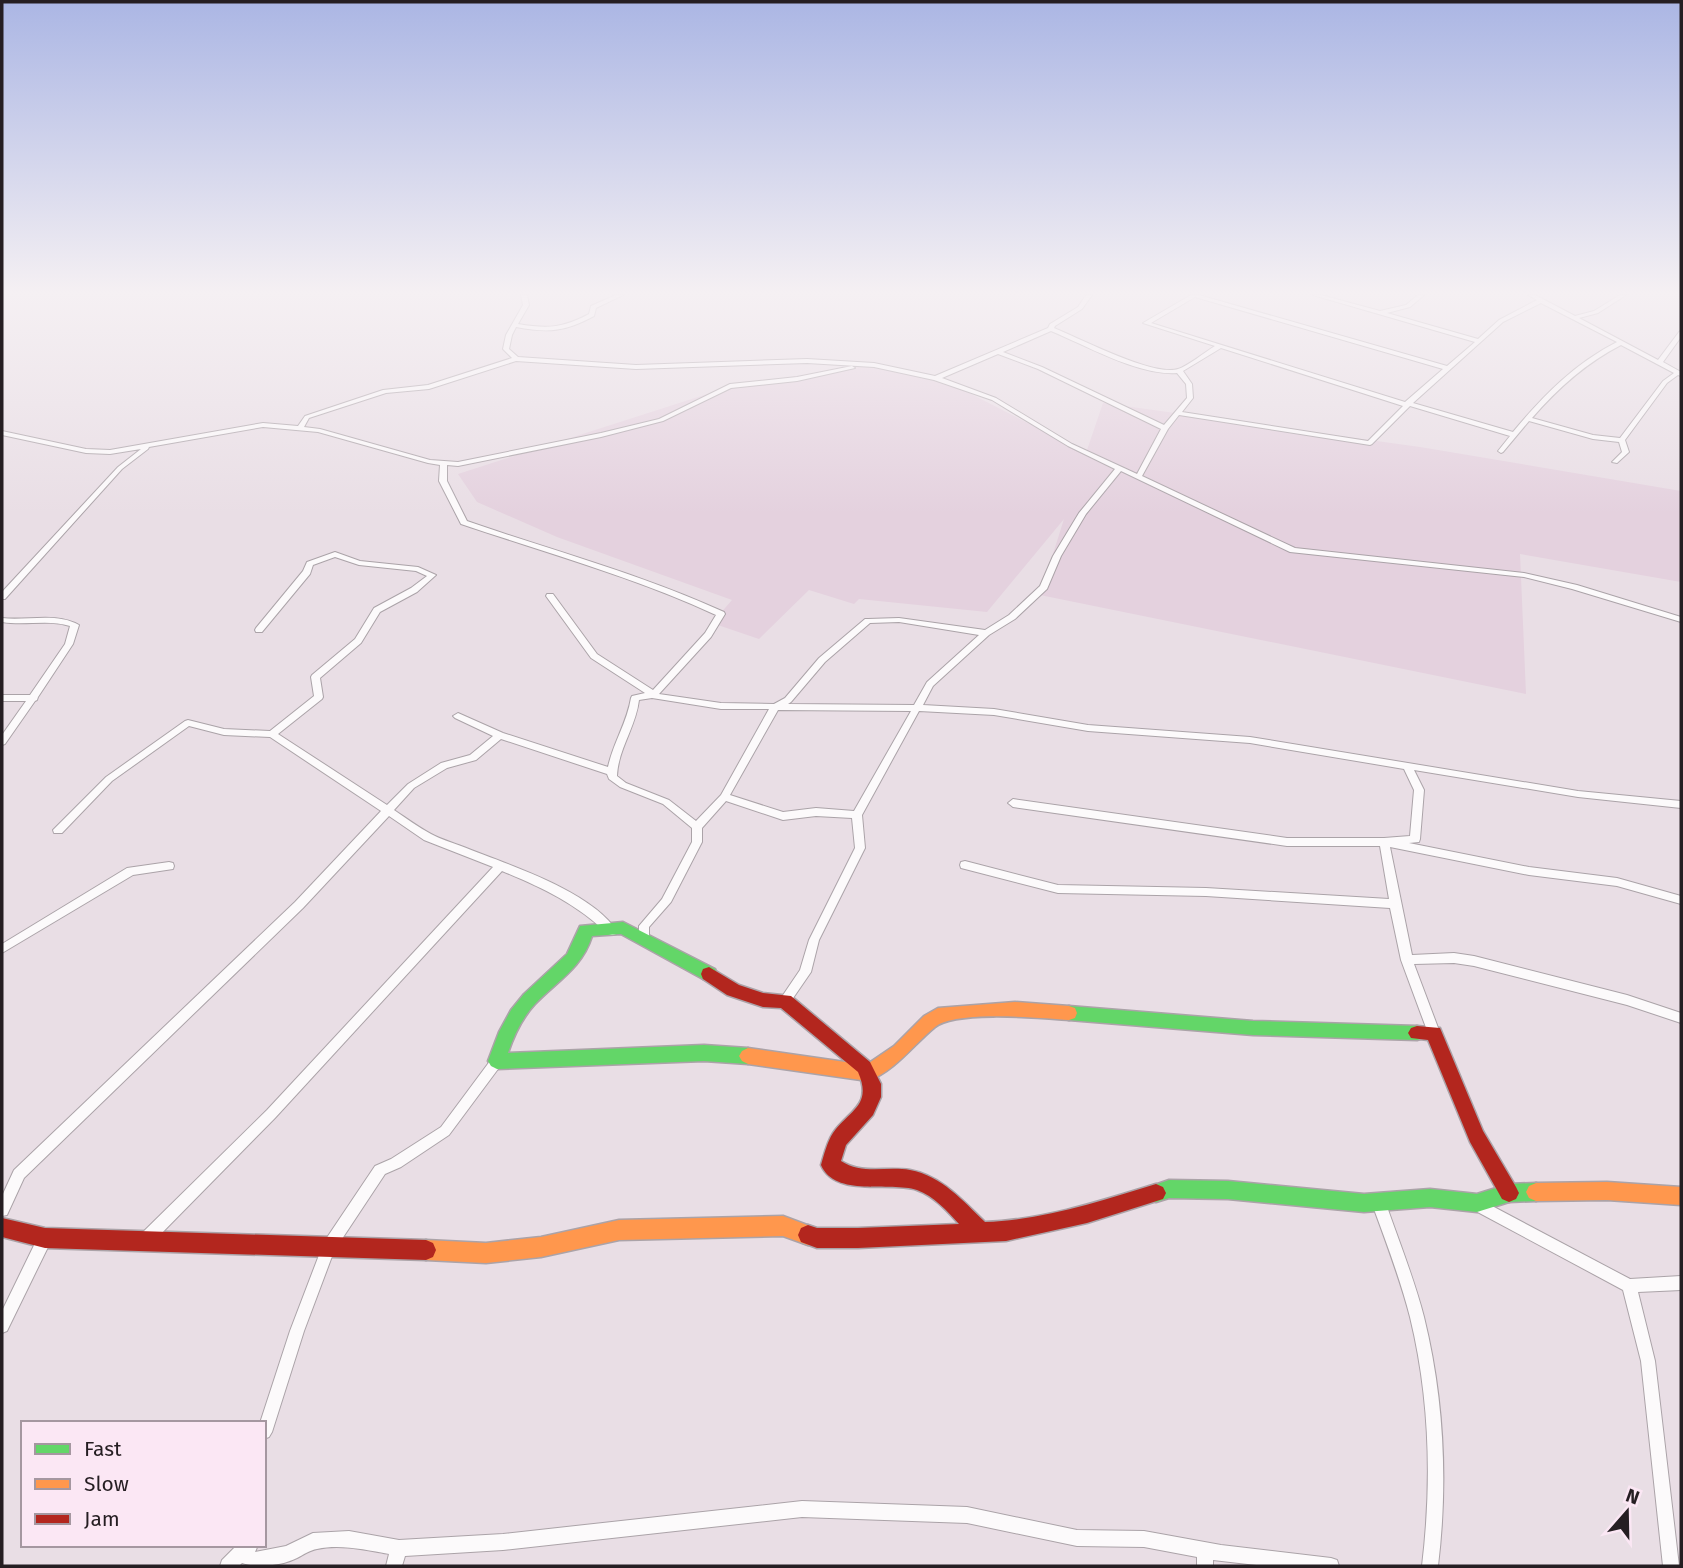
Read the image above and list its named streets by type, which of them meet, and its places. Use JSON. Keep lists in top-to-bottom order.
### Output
{
  "legend": ["Fast", "Slow", "Jam"],
  "north": "top"
}
